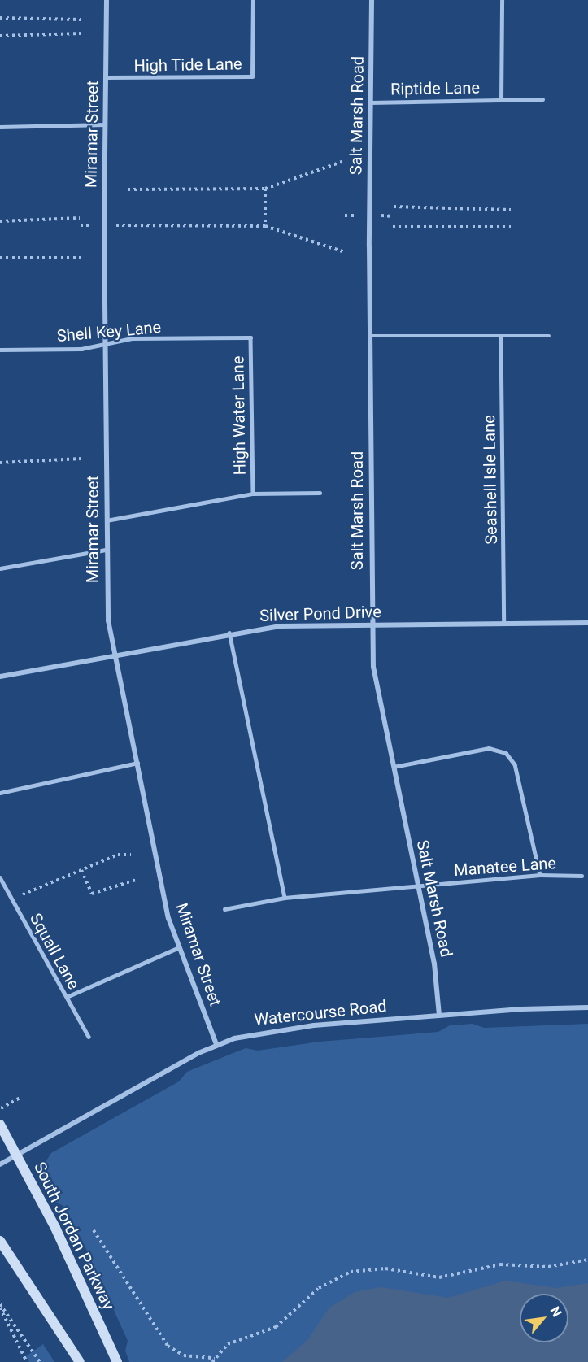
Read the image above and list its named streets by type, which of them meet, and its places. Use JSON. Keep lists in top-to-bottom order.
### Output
{
  "streets": {
    "street": [
      "Salt Marsh Road",
      "Miramar Street",
      "Silver Pond Drive",
      "Watercourse Road",
      "South Jordan Parkway"
    ],
    "lane": [
      "High Tide Lane",
      "Riptide Lane",
      "Shell Key Lane",
      "High Water Lane",
      "Seashell Isle Lane",
      "Manatee Lane",
      "Squall Lane"
    ]
  },
  "crossings": [
    ["High Tide Lane", "Miramar Street"],
    ["Riptide Lane", "Salt Marsh Road"],
    ["Salt Marsh Road", "Silver Pond Drive"],
    ["Salt Marsh Road", "Manatee Lane"],
    ["Salt Marsh Road", "Watercourse Road"],
    ["Miramar Street", "Shell Key Lane"],
    ["Miramar Street", "High Water Lane"],
    ["Miramar Street", "Silver Pond Drive"],
    ["Miramar Street", "Watercourse Road"],
    ["Shell Key Lane", "High Water Lane"],
    ["Seashell Isle Lane", "Silver Pond Drive"],
    ["Watercourse Road", "South Jordan Parkway"]
  ],
  "north": "top right"
}
